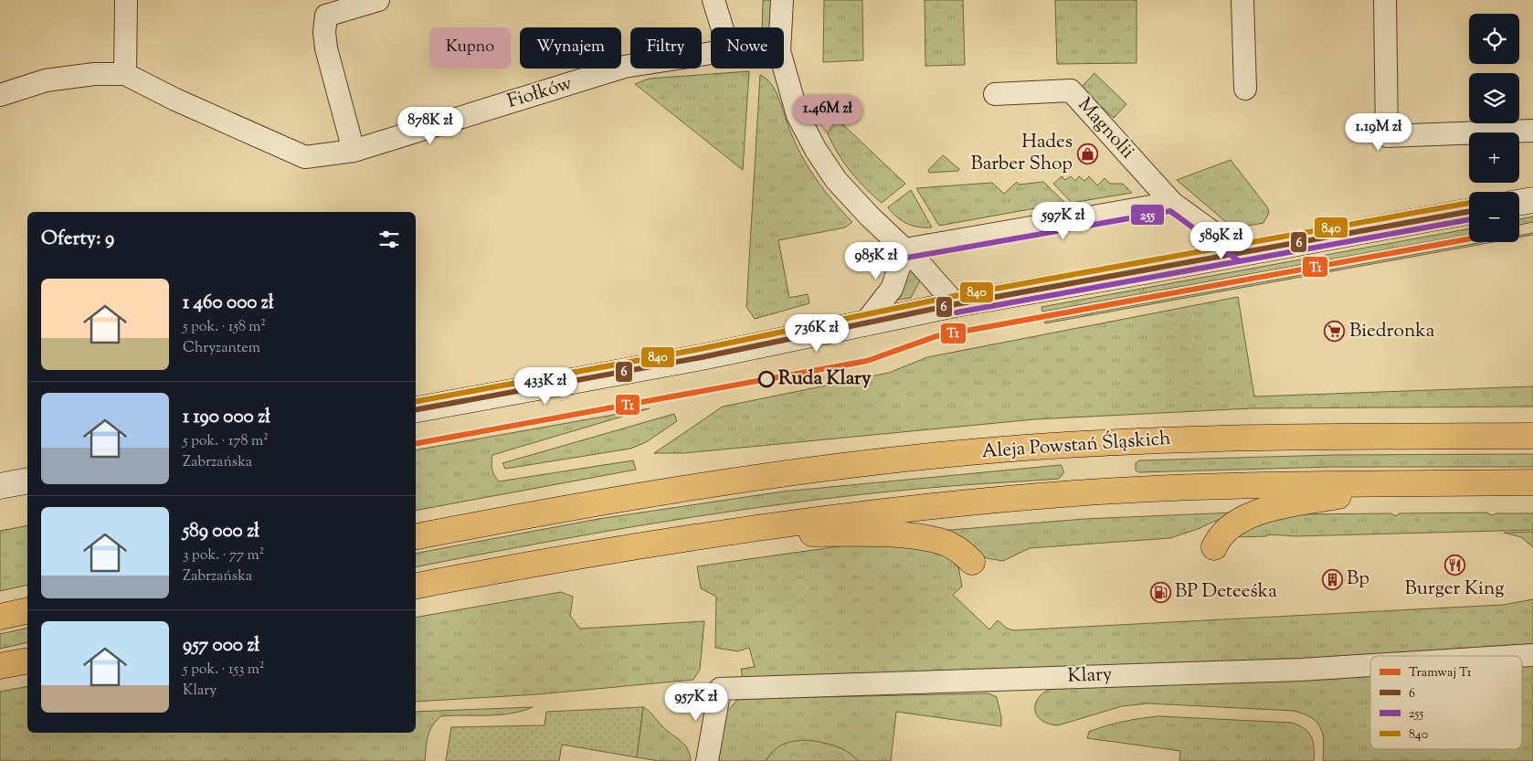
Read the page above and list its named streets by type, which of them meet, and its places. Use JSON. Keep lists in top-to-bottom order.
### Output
{
  "streets": {
    "main road": ["Aleja Powstań Śląskich"],
    "street": ["Fiołków", "Magnolii", "Klary"]
  },
  "places": {
    "shop": ["Hades Barber Shop"],
    "supermarket": ["Biedronka"],
    "other": ["Ruda Klary"],
    "restaurant": ["Burger King"],
    "building": ["Bp"],
    "fuel station": ["BP Deteeśka"]
  },
  "lines": [
    "transit line 840",
    "transit line 255",
    "transit line 6",
    "tram line T1"
  ],
  "legend": [
    "Tramwaj T1",
    "6",
    "255",
    "840"
  ],
  "page": {
    "map_buttons": ["+", "−"],
    "chip": [
      "Kupno",
      "Wynajem",
      "Filtry",
      "Nowe"
    ],
    "price": [
      "1.46M zł",
      "878K zł",
      "1.19M zł",
      "597K zł",
      "589K zł",
      "985K zł",
      "736K zł",
      "433K zł",
      "957K zł"
    ],
    "heading": "Oferty: 9",
    "list": [
      {
        "name": "1 460 000 zł",
        "note": "5 pok. · 158 m² · Chryzantem"
      },
      {
        "name": "1 190 000 zł",
        "note": "5 pok. · 178 m² · Zabrzańska"
      },
      {
        "name": "589 000 zł",
        "note": "3 pok. · 77 m² · Zabrzańska"
      },
      {
        "name": "957 000 zł",
        "note": "5 pok. · 153 m² · Klary"
      }
    ]
  }
}
